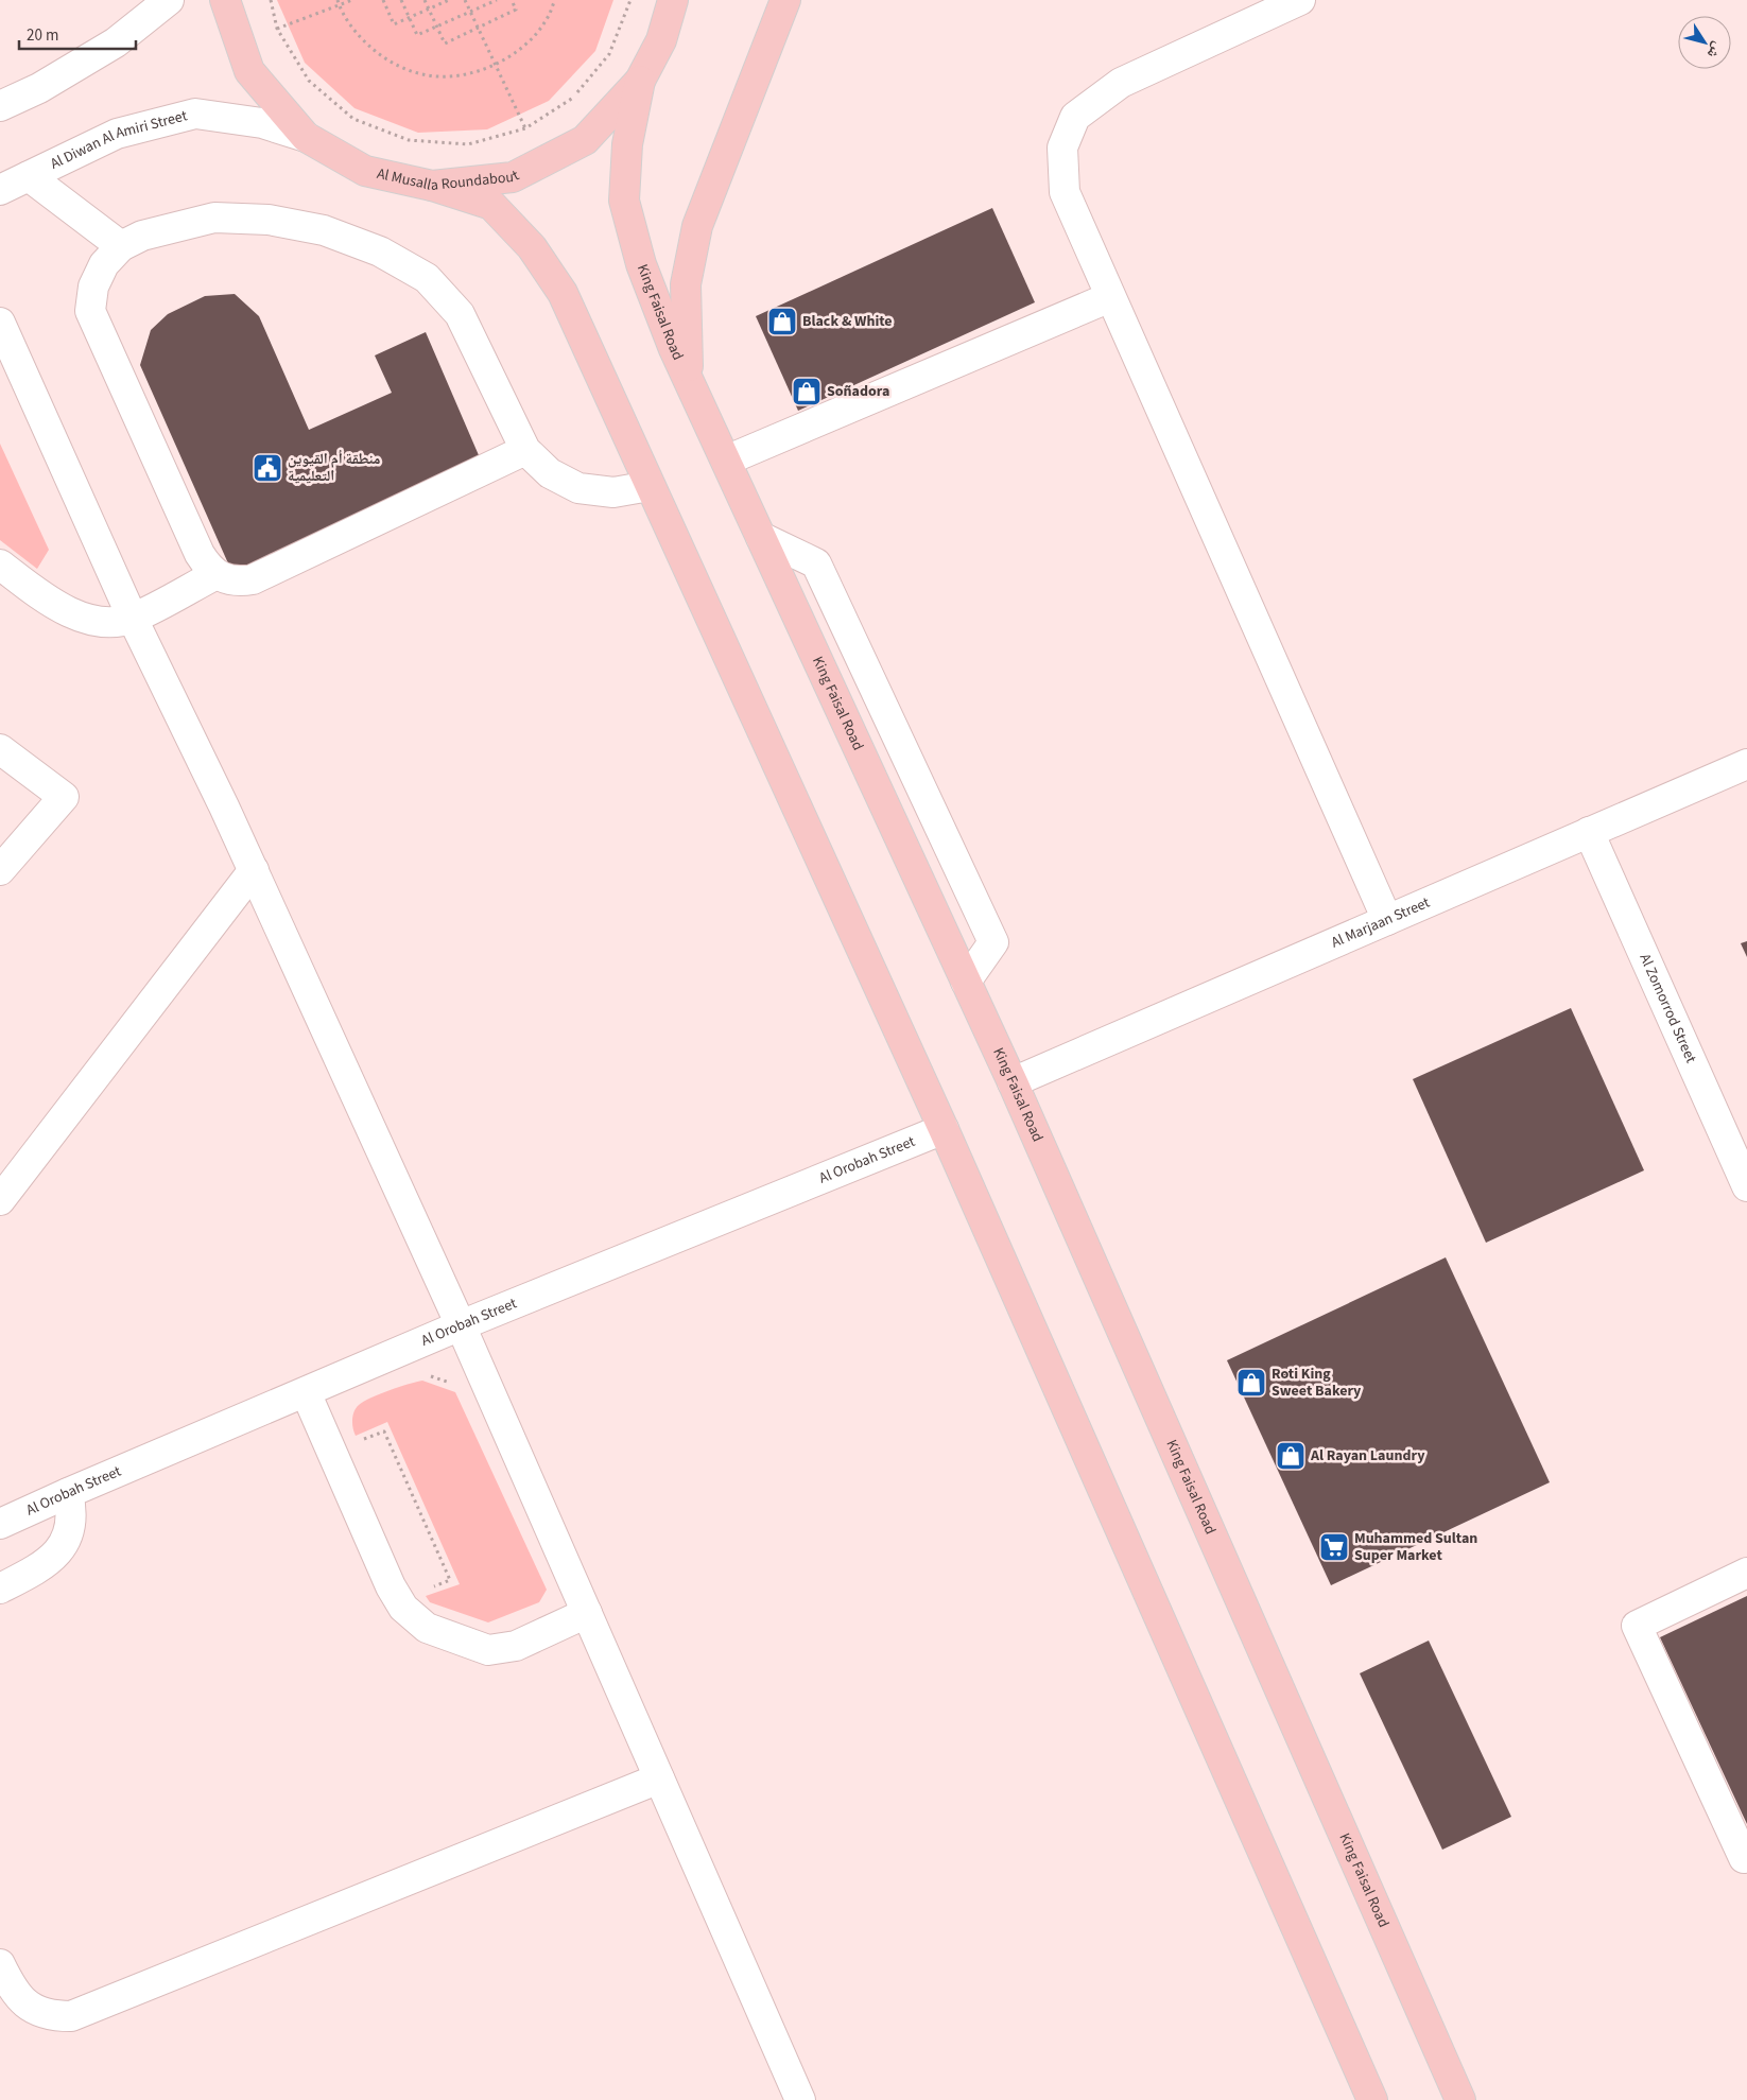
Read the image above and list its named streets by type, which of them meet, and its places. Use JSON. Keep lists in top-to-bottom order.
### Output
{
  "streets": {
    "main road": ["Al Musalla Roundabout", "King Faisal Road"],
    "street": [
      "Al Diwan Al Amiri Street",
      "Al Marjaan Street",
      "Al Zomorrod Street",
      "Al Orobah Street"
    ]
  },
  "crossings": [
    ["Al Diwan Al Amiri Street", "Al Musalla Roundabout"],
    ["Al Musalla Roundabout", "King Faisal Road"],
    ["King Faisal Road", "Al Marjaan Street"],
    ["Al Marjaan Street", "Al Zomorrod Street"]
  ],
  "places": {
    "shop": [
      "Black & White",
      "Soñadora",
      "Roti King Sweet Bakery",
      "Al Rayan Laundry"
    ],
    "public building": ["منطقة أم القيوين التعليمية"],
    "supermarket": ["Muhammed Sultan Super Market"]
  },
  "scale_bar": "20 m",
  "north": "bottom right"
}
